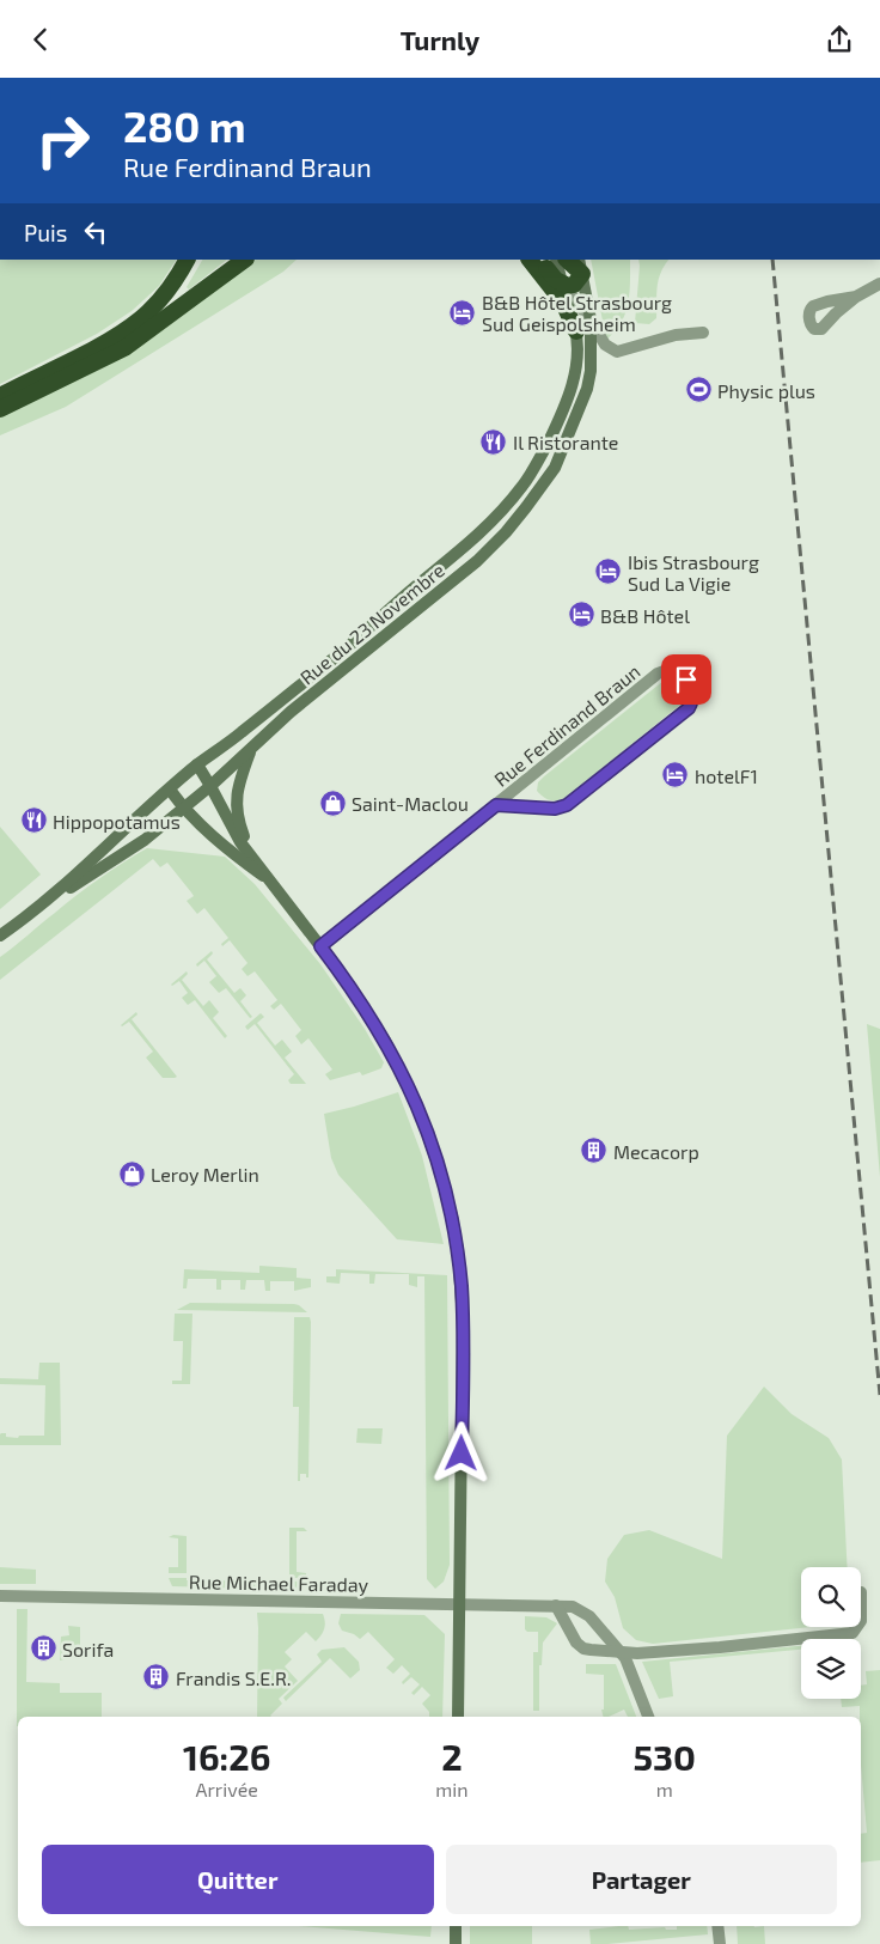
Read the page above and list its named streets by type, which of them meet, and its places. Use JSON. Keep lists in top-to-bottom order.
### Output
{
  "streets": {
    "main road": ["Rue du 23 Novembre"],
    "street": ["Rue Ferdinand Braun", "Rue Michael Faraday"]
  },
  "places": {
    "hotel": [
      "B&B Hôtel Strasbourg Sud Geispolsheim",
      "Ibis Strasbourg Sud La Vigie",
      "B&B Hôtel",
      "hotelF1"
    ],
    "sports": ["Physic plus"],
    "restaurant": ["Il Ristorante", "Hippopotamus"],
    "shop": ["Saint-Maclou", "Leroy Merlin"],
    "building": ["Mecacorp", "Sorifa", "Frandis S.E.R."]
  },
  "page": {
    "header": "Turnly",
    "turn": ["280 m", "Rue Ferdinand Braun"],
    "then": "Puis",
    "eta": [
      "16:26",
      "Arrivée",
      "2",
      "min",
      "530",
      "m"
    ],
    "buttons": ["Quitter", "Partager"]
  }
}
